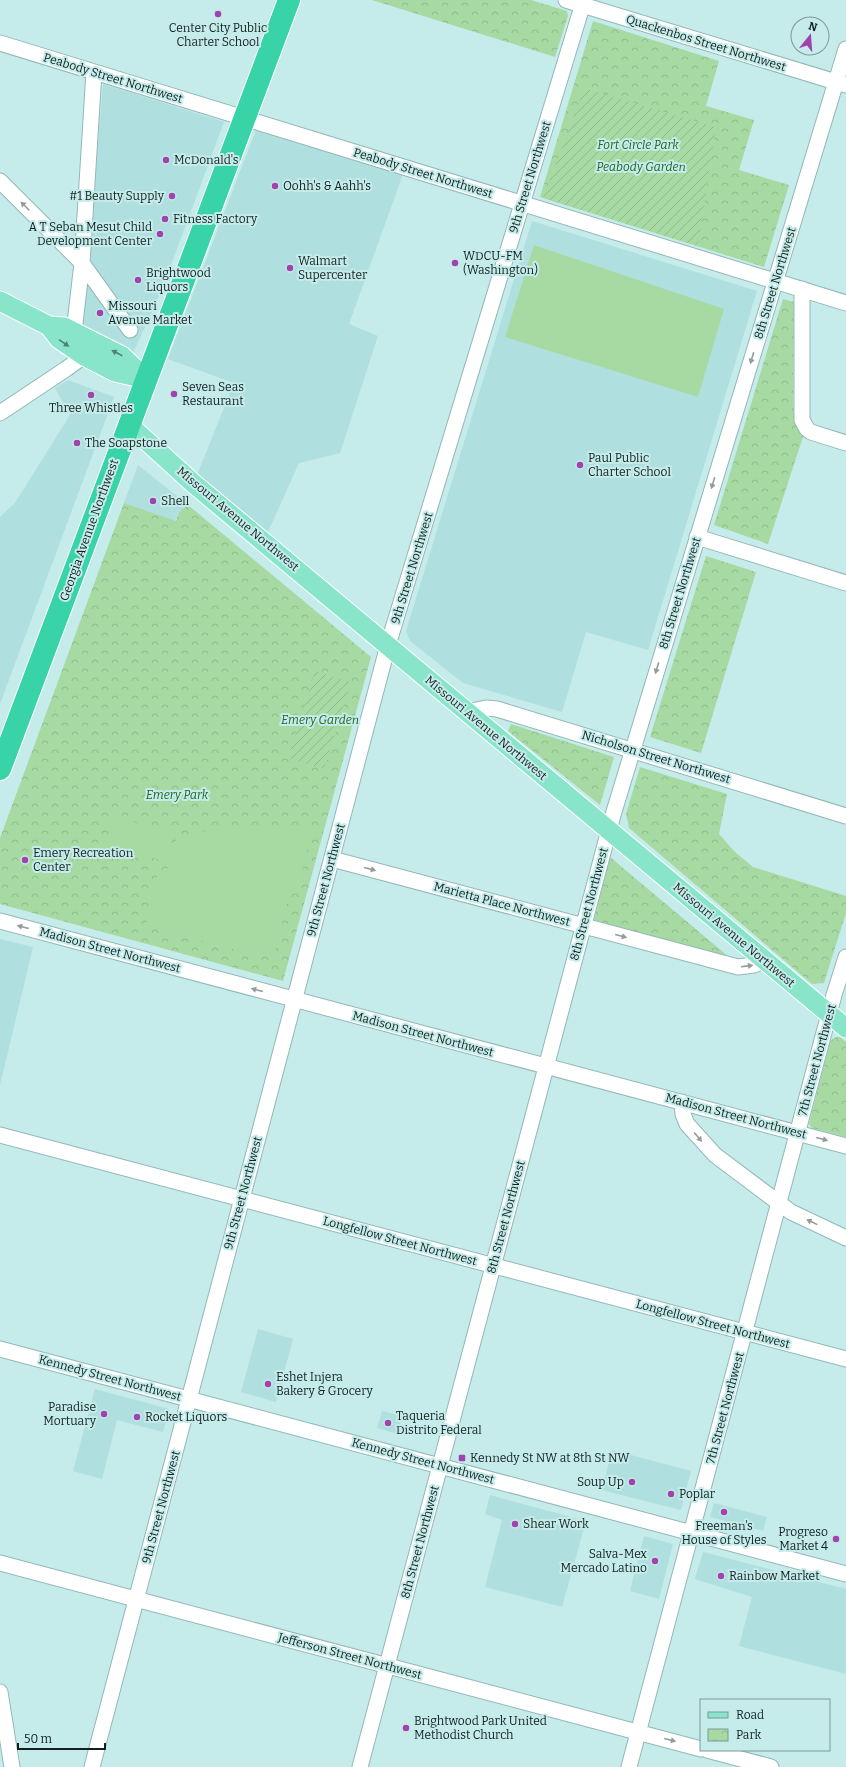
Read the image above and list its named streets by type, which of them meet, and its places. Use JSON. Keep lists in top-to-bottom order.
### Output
{
  "streets": {
    "highway": ["Georgia Avenue Northwest"],
    "main road": ["Missouri Avenue Northwest"],
    "street": [
      "Quackenbos Street Northwest",
      "Peabody Street Northwest",
      "9th Street Northwest",
      "8th Street Northwest",
      "Nicholson Street Northwest",
      "Marietta Place Northwest",
      "Madison Street Northwest",
      "7th Street Northwest",
      "Longfellow Street Northwest",
      "Kennedy Street Northwest",
      "Jefferson Street Northwest"
    ]
  },
  "crossings": [
    ["Quackenbos Street Northwest", "9th Street Northwest"],
    ["Quackenbos Street Northwest", "8th Street Northwest"],
    ["Peabody Street Northwest", "9th Street Northwest"],
    ["Peabody Street Northwest", "8th Street Northwest"],
    ["Peabody Street Northwest", "Georgia Avenue Northwest"],
    ["9th Street Northwest", "Missouri Avenue Northwest"],
    ["9th Street Northwest", "Marietta Place Northwest"],
    ["9th Street Northwest", "Madison Street Northwest"],
    ["9th Street Northwest", "Longfellow Street Northwest"],
    ["9th Street Northwest", "Kennedy Street Northwest"],
    ["9th Street Northwest", "Jefferson Street Northwest"],
    ["8th Street Northwest", "Missouri Avenue Northwest"],
    ["8th Street Northwest", "Nicholson Street Northwest"],
    ["8th Street Northwest", "Marietta Place Northwest"],
    ["8th Street Northwest", "Madison Street Northwest"],
    ["8th Street Northwest", "Longfellow Street Northwest"],
    ["8th Street Northwest", "Kennedy Street Northwest"],
    ["8th Street Northwest", "Jefferson Street Northwest"],
    ["Missouri Avenue Northwest", "Georgia Avenue Northwest"],
    ["Missouri Avenue Northwest", "Nicholson Street Northwest"],
    ["Missouri Avenue Northwest", "Marietta Place Northwest"],
    ["Missouri Avenue Northwest", "7th Street Northwest"],
    ["Madison Street Northwest", "7th Street Northwest"],
    ["7th Street Northwest", "Longfellow Street Northwest"],
    ["7th Street Northwest", "Kennedy Street Northwest"],
    ["7th Street Northwest", "Jefferson Street Northwest"]
  ],
  "one_way": ["Marietta Place Northwest"],
  "parks": [
    "Fort Circle Park",
    "Peabody Garden",
    "Emery Garden",
    "Emery Park"
  ],
  "places": {
    "other": [
      "Center City Public Charter School",
      "McDonald's",
      "Oohh's & Aahh's",
      "#1 Beauty Supply",
      "Fitness Factory",
      "A T Seban Mesut Child Development Center",
      "WDCU-FM (Washington)",
      "Walmart Supercenter",
      "Brightwood Liquors",
      "Missouri Avenue Market",
      "Seven Seas Restaurant",
      "Three Whistles",
      "The Soapstone",
      "Paul Public Charter School",
      "Shell",
      "Emery Recreation Center",
      "Eshet Injera Bakery & Grocery",
      "Paradise Mortuary",
      "Rocket Liquors",
      "Taqueria Distrito Federal",
      "Soup Up",
      "Poplar",
      "Freeman's House of Styles",
      "Shear Work",
      "Progreso Market 4",
      "Salva-Mex Mercado Latino",
      "Rainbow Market",
      "Brightwood Park United Methodist Church"
    ],
    "transit": ["Kennedy St NW at 8th St NW"]
  },
  "legend": ["Road", "Park"],
  "scale_bar": "50 m",
  "north": "top"
}
